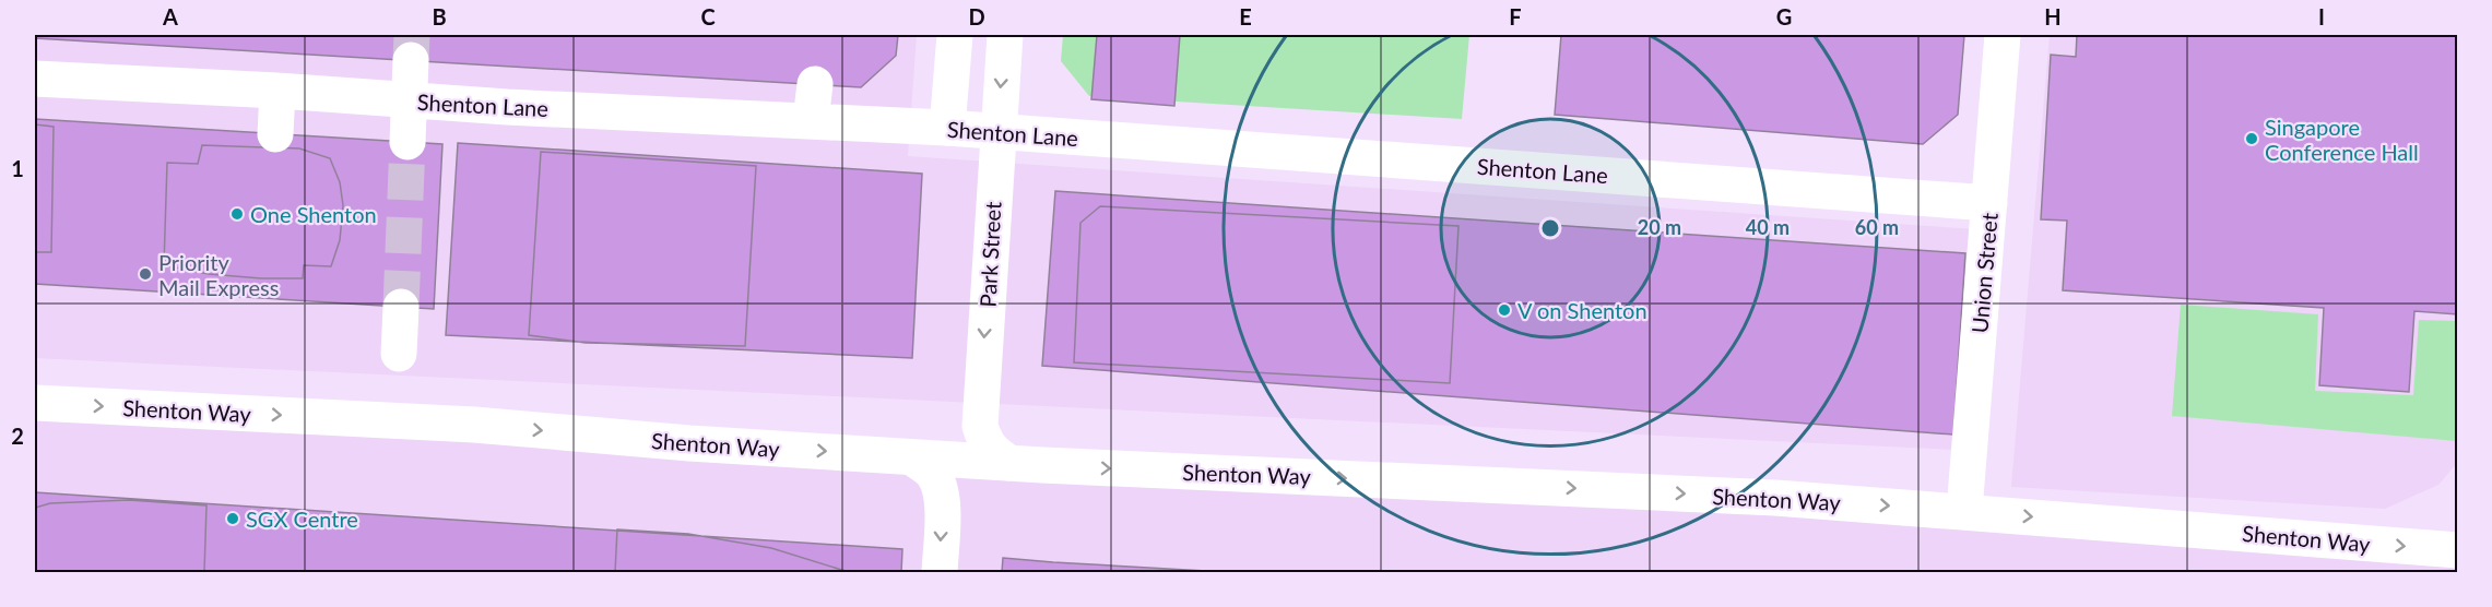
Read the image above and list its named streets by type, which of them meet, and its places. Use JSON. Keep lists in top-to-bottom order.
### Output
{
  "streets": {
    "main road": [
      "Shenton Lane",
      "Park Street",
      "Union Street",
      "Shenton Way"
    ]
  },
  "crossings": [
    ["Shenton Lane", "Park Street"],
    ["Shenton Lane", "Union Street"],
    ["Park Street", "Shenton Way"],
    ["Union Street", "Shenton Way"]
  ],
  "one_way": ["Shenton Way"],
  "places": [
    "Singapore Conference Hall",
    "One Shenton",
    "Priority Mail Express",
    "V on Shenton",
    "SGX Centre"
  ],
  "grid": {
    "columns": [
      "A",
      "B",
      "C",
      "D",
      "E",
      "F",
      "G",
      "H",
      "I"
    ],
    "rows": ["1", "2"]
  },
  "rings": ["20 m", "40 m", "60 m"]
}
